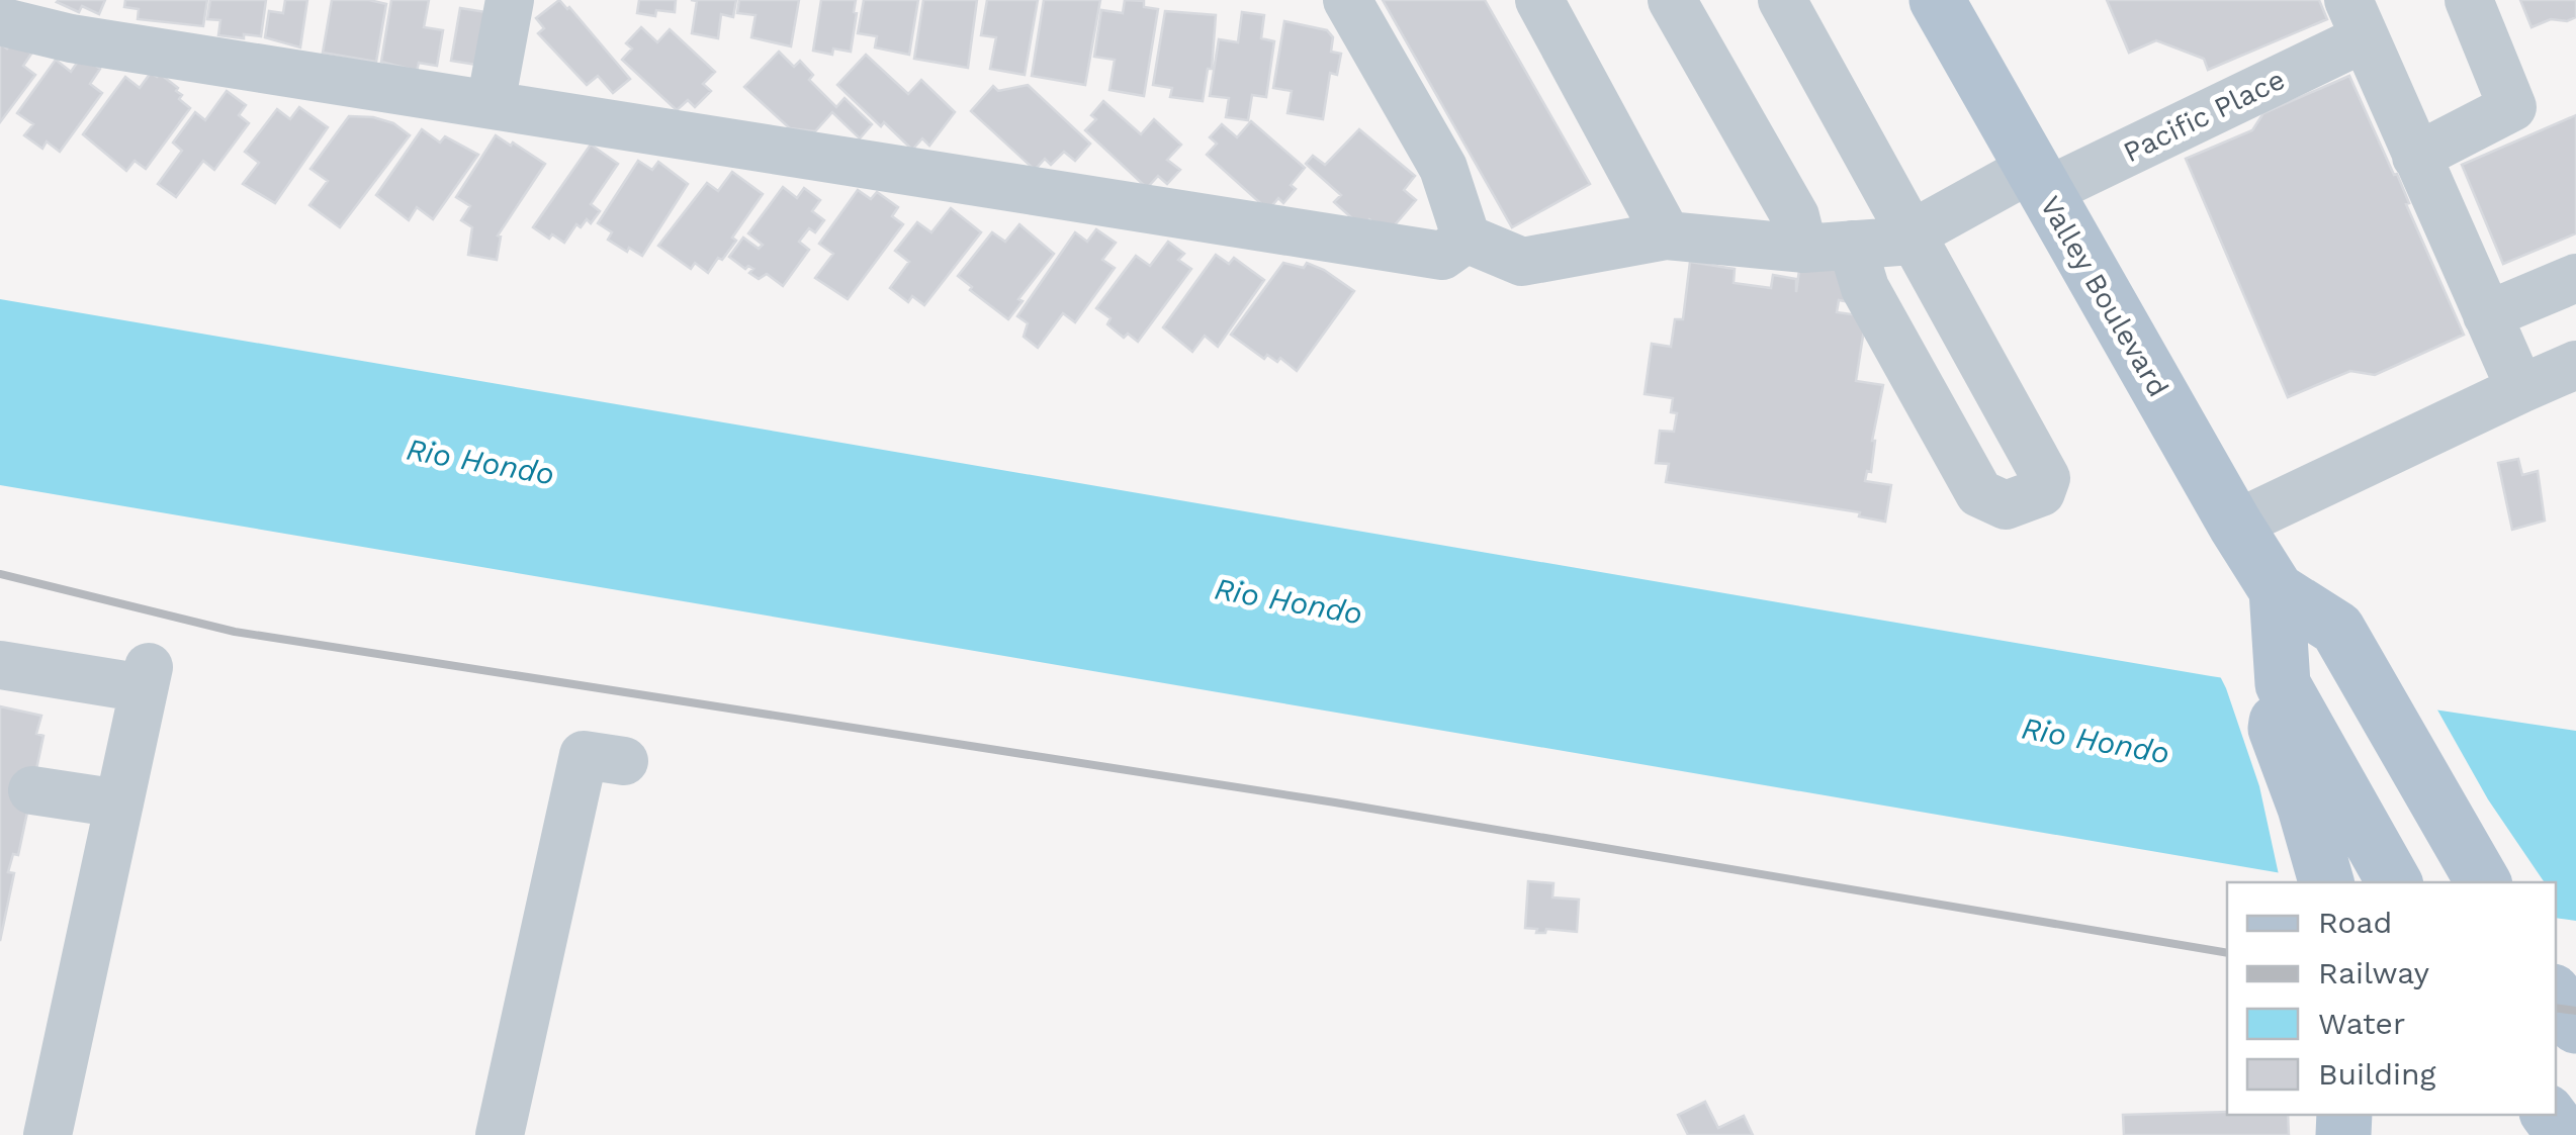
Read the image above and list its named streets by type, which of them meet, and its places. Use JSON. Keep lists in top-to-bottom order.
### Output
{
  "streets": {
    "main road": ["Valley Boulevard"],
    "street": ["Pacific Place"]
  },
  "crossings": [
    ["Pacific Place", "Valley Boulevard"]
  ],
  "water": ["Rio Hondo"],
  "legend": [
    "Road",
    "Railway",
    "Water",
    "Building"
  ]
}
